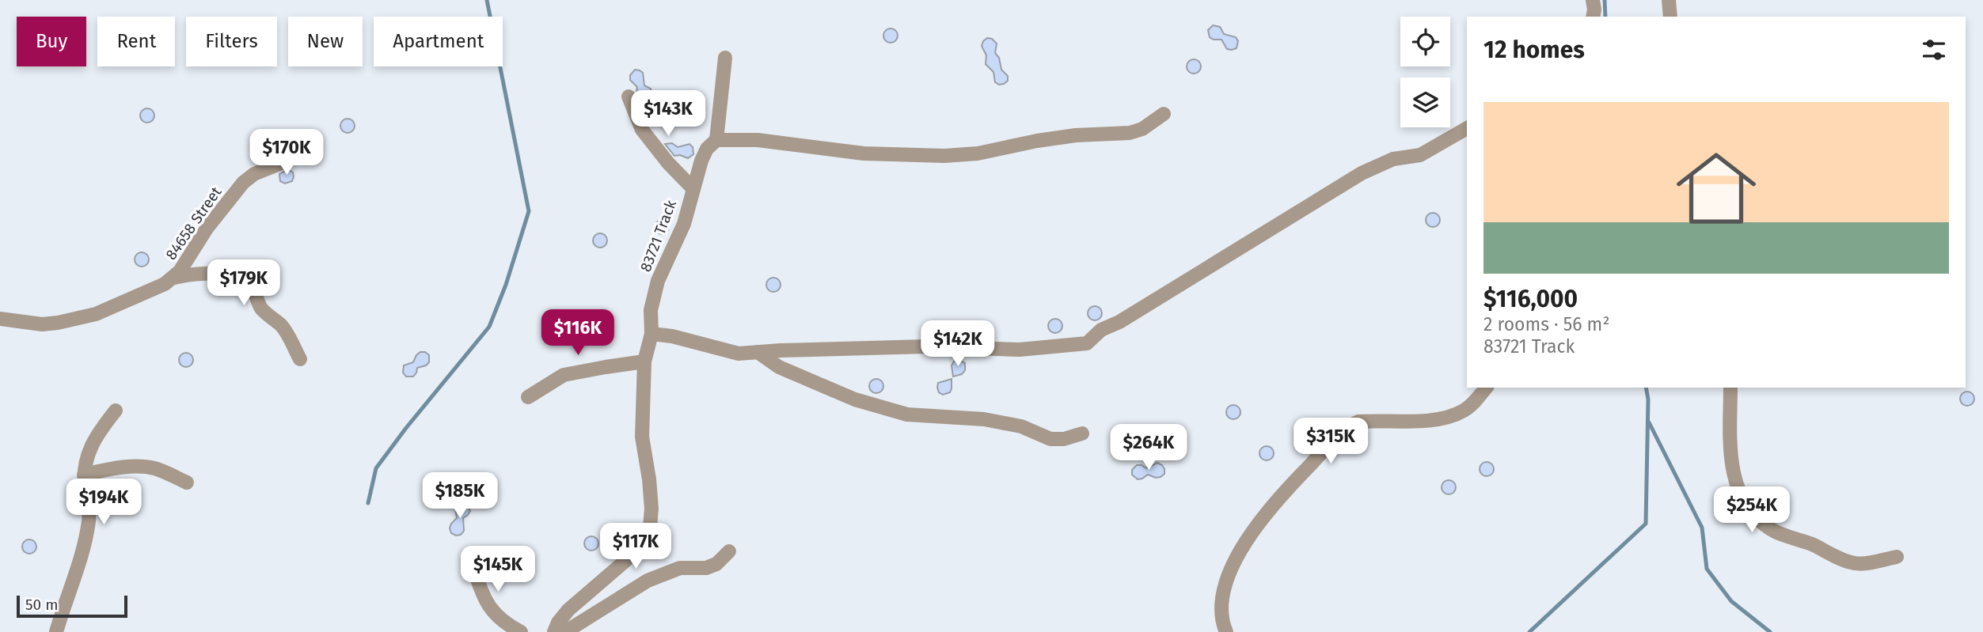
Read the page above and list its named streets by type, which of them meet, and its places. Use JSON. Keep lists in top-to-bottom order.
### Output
{
  "streets": {
    "street": ["84658 Street", "83721 Track"]
  },
  "scale_bar": "50 m",
  "page": {
    "chip": [
      "Buy",
      "Rent",
      "Filters",
      "New",
      "Apartment"
    ],
    "heading": "12 homes",
    "list": [
      {
        "name": "$116,000",
        "note": "2 rooms · 56 m² · 83721 Track"
      }
    ],
    "price": [
      "$143K",
      "$170K",
      "$179K",
      "$116K",
      "$142K",
      "$315K",
      "$264K",
      "$185K",
      "$194K",
      "$254K",
      "$117K",
      "$145K"
    ],
    "scale": "50 m"
  }
}
